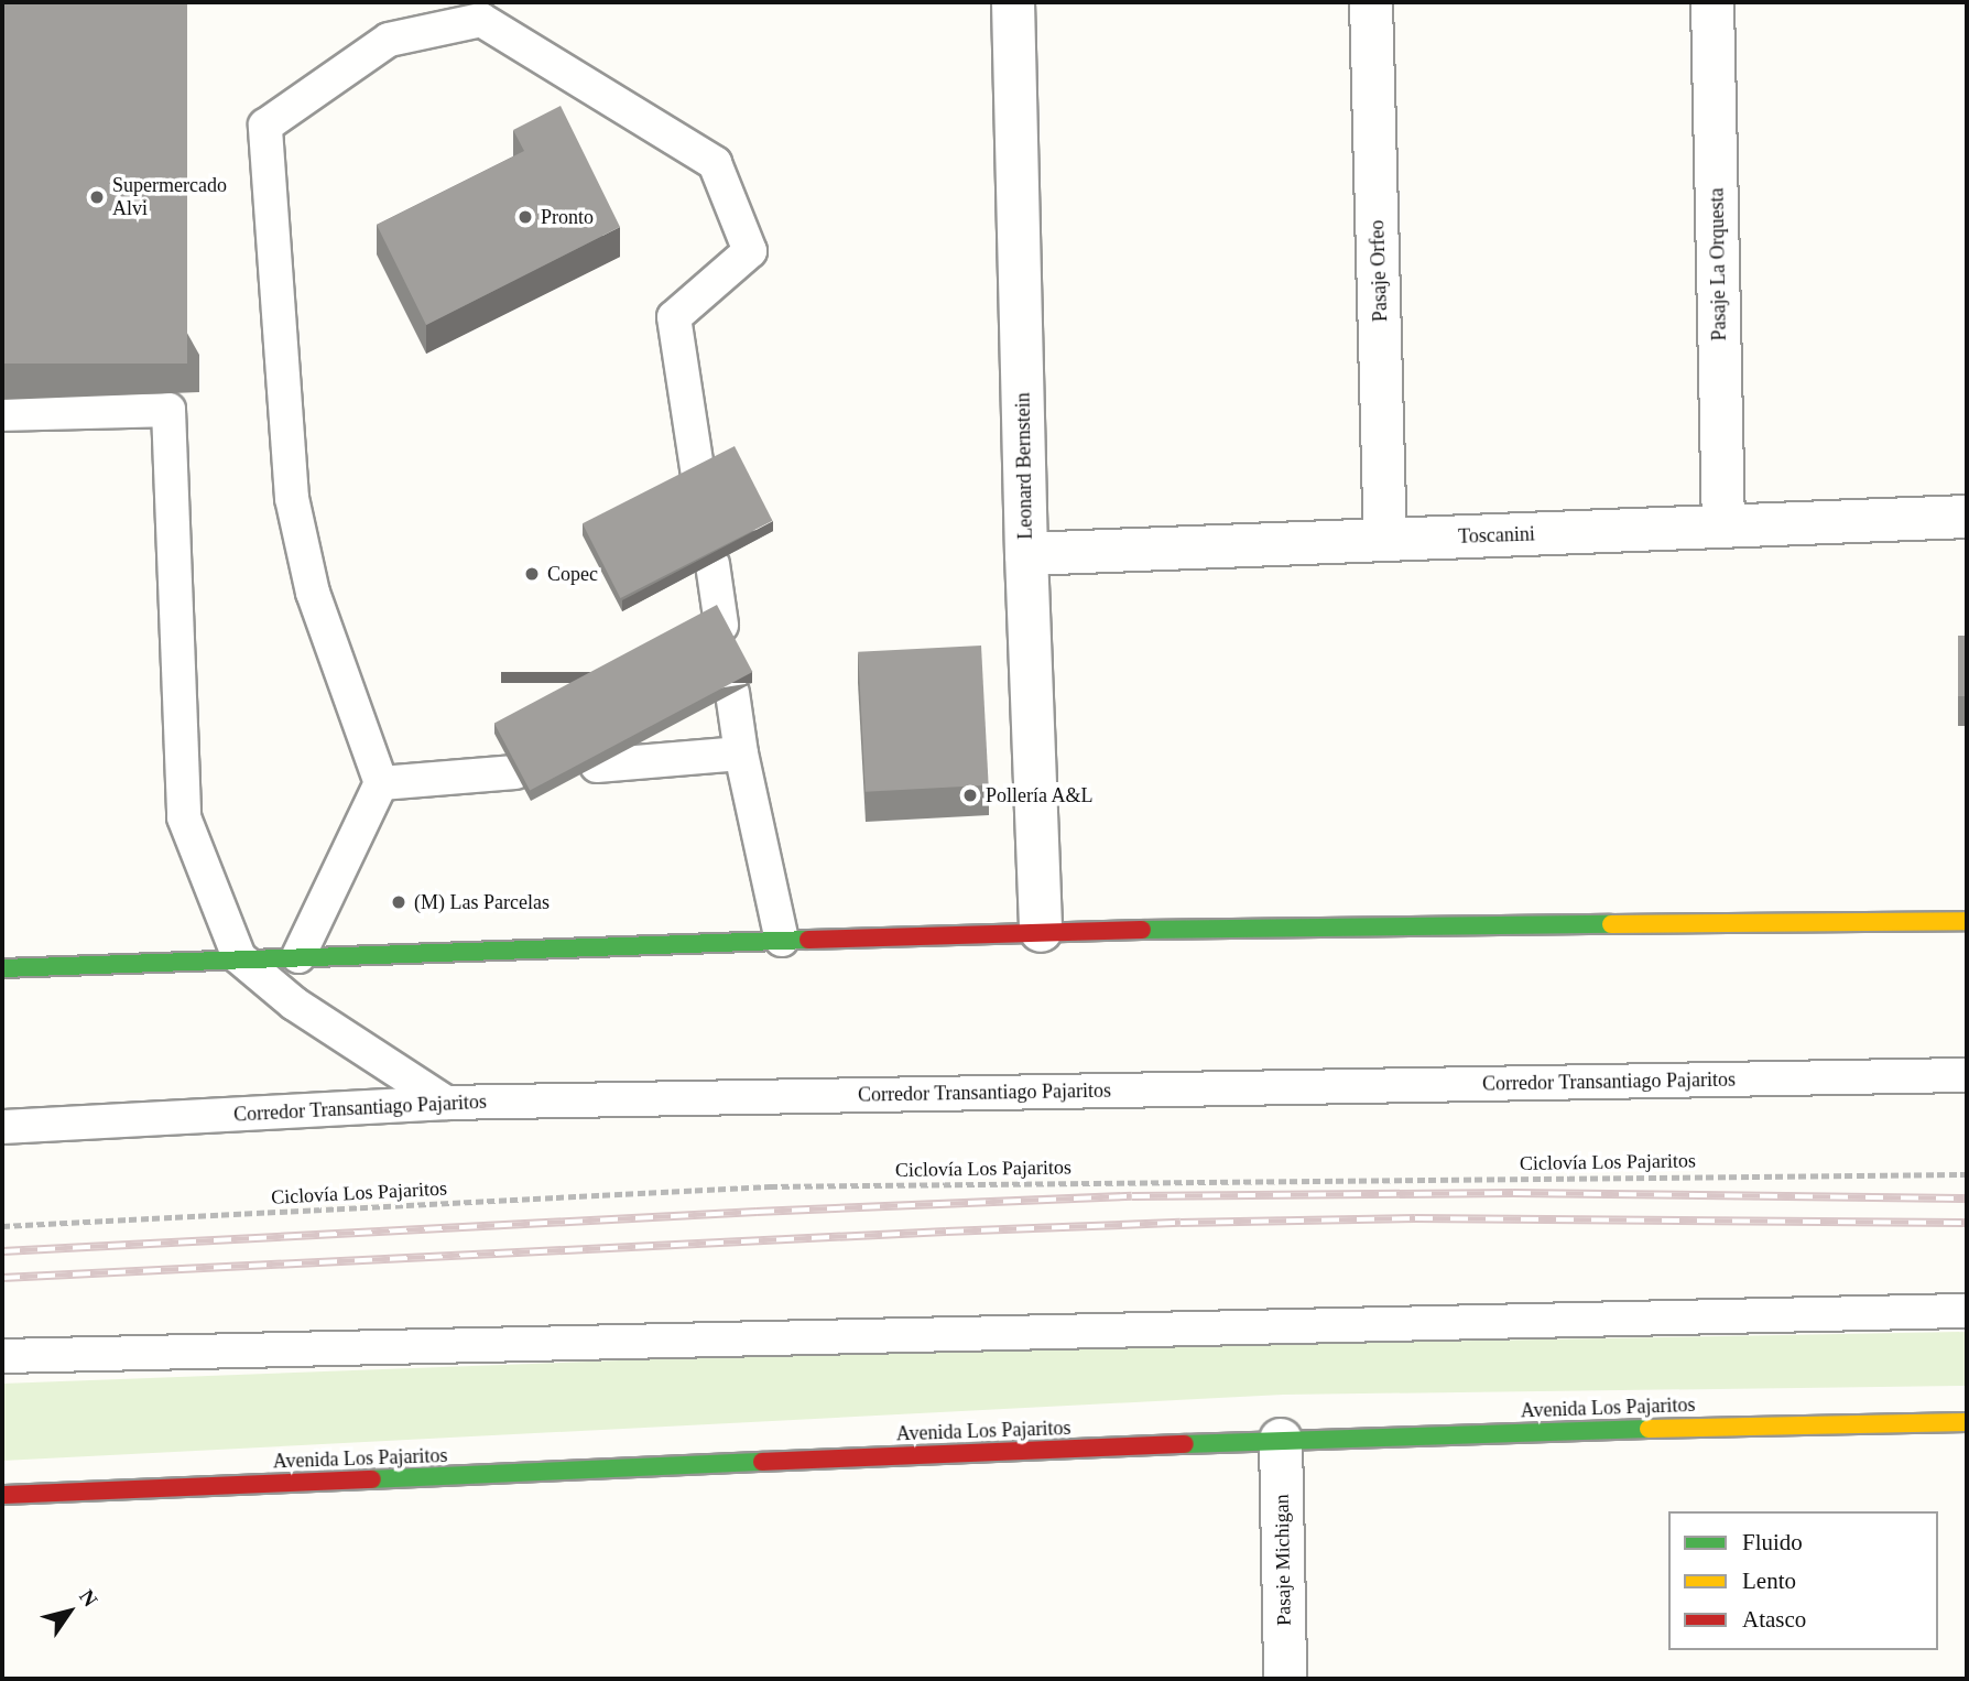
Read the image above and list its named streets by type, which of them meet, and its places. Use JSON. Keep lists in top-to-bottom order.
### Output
{
  "streets": {
    "main road": ["Avenida Los Pajaritos"],
    "street": [
      "Pasaje La Orquesta",
      "Pasaje Orfeo",
      "Leonard Bernstein",
      "Toscanini",
      "Pasaje Michigan"
    ],
    "lane": ["Corredor Transantiago Pajaritos"],
    "path": ["Ciclovía Los Pajaritos"]
  },
  "crossings": [
    ["Pasaje La Orquesta", "Toscanini"],
    ["Pasaje Orfeo", "Toscanini"],
    ["Leonard Bernstein", "Toscanini"],
    ["Avenida Los Pajaritos", "Pasaje Michigan"]
  ],
  "places": [
    "Supermercado Alvi",
    "Pronto",
    "Copec",
    "Pollería A&L",
    "(M) Las Parcelas"
  ],
  "legend": ["Fluido", "Lento", "Atasco"],
  "north": "top right"
}
